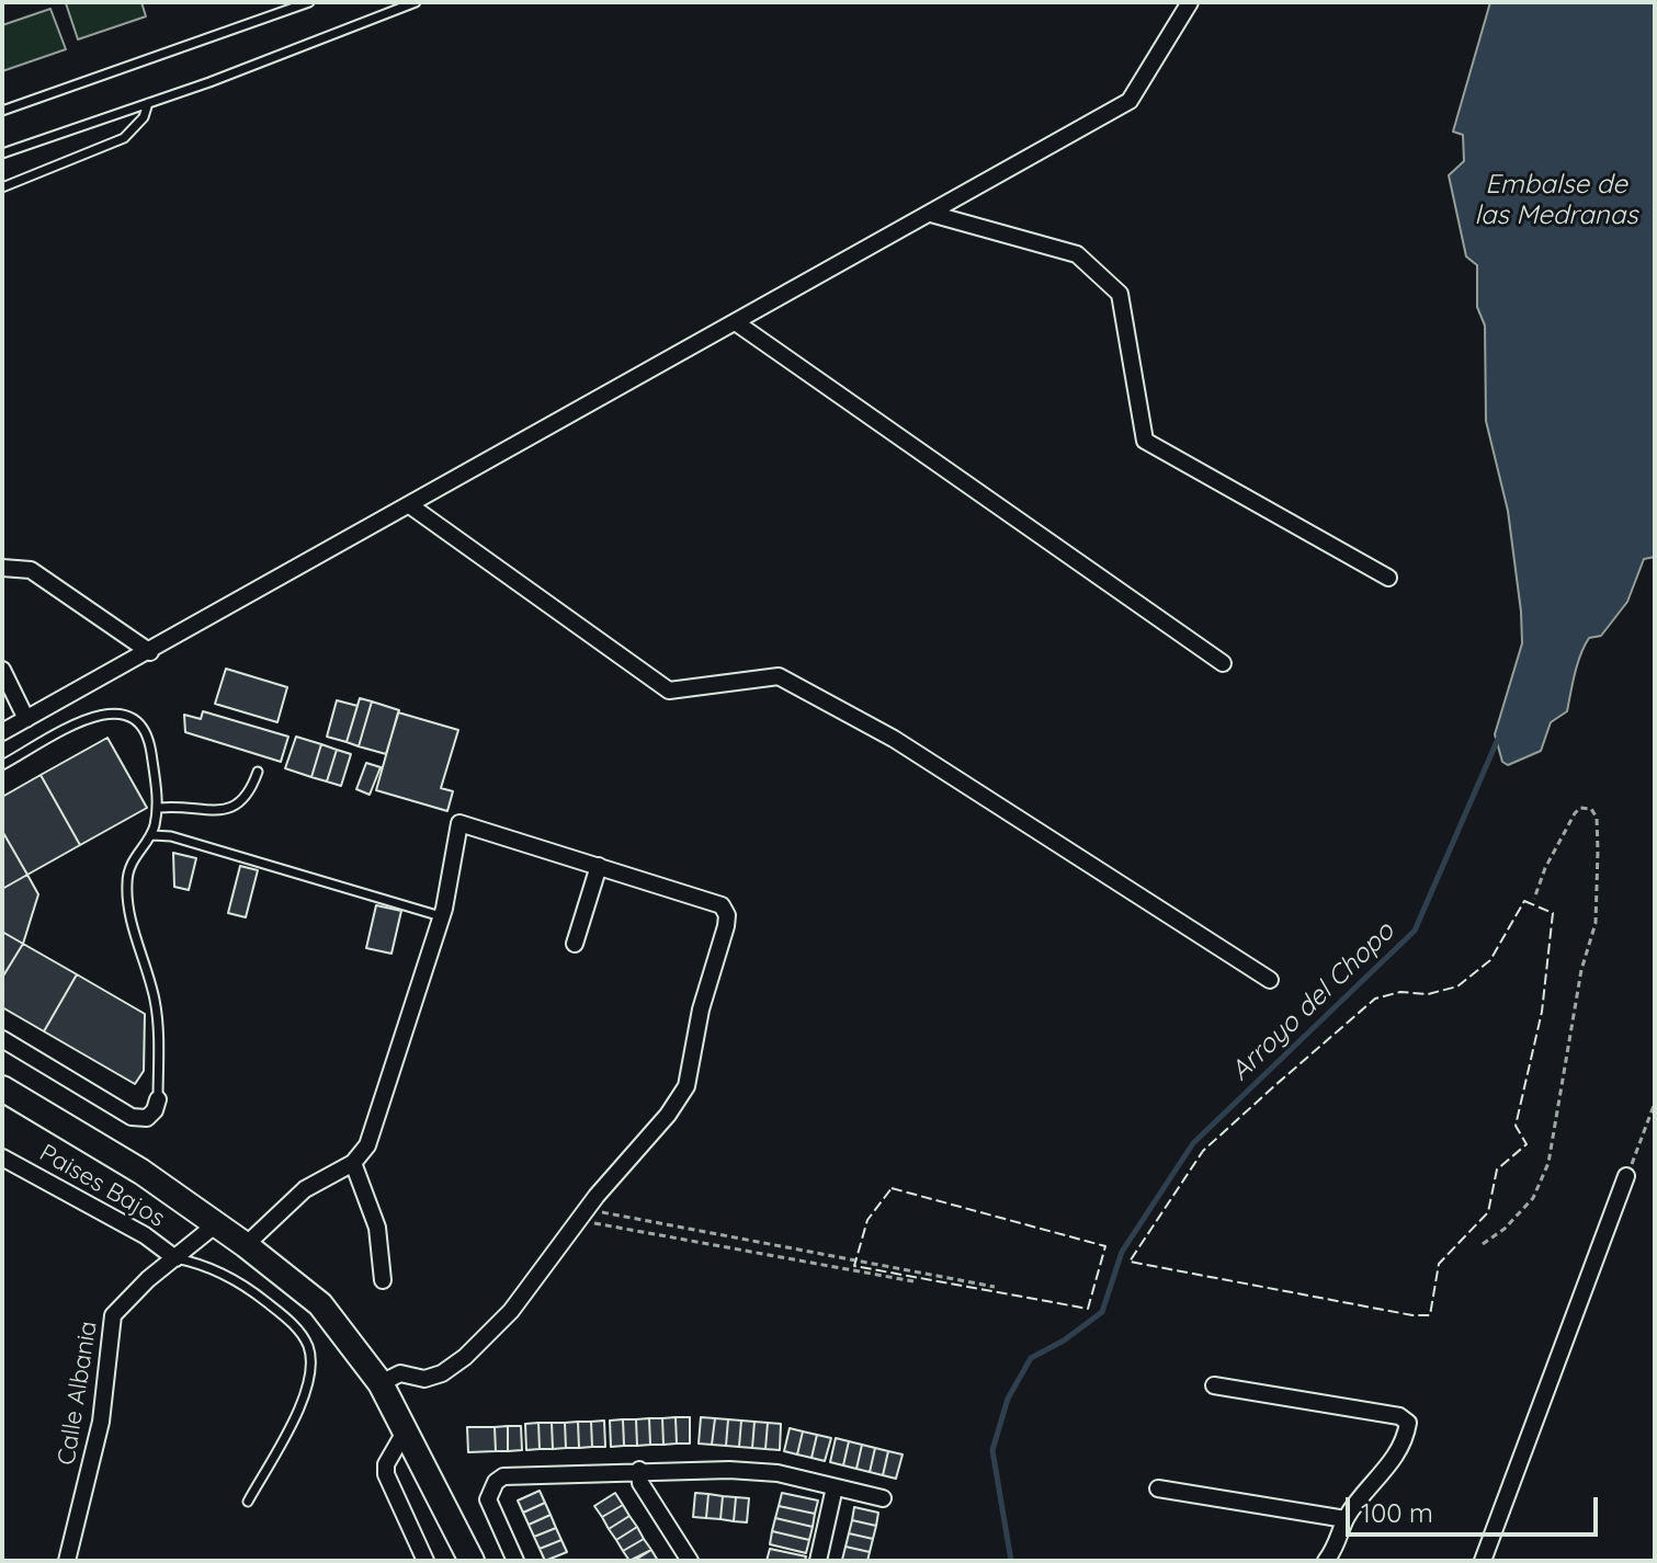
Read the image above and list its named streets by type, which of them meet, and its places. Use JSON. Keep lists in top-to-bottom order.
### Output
{
  "streets": {
    "street": ["Paises Bajos", "Calle Albania"]
  },
  "crossings": [
    ["Paises Bajos", "Calle Albania"]
  ],
  "water": ["Embalse de las Medranas", "Arroyo del Chopo"],
  "scale_bar": "100 m"
}
